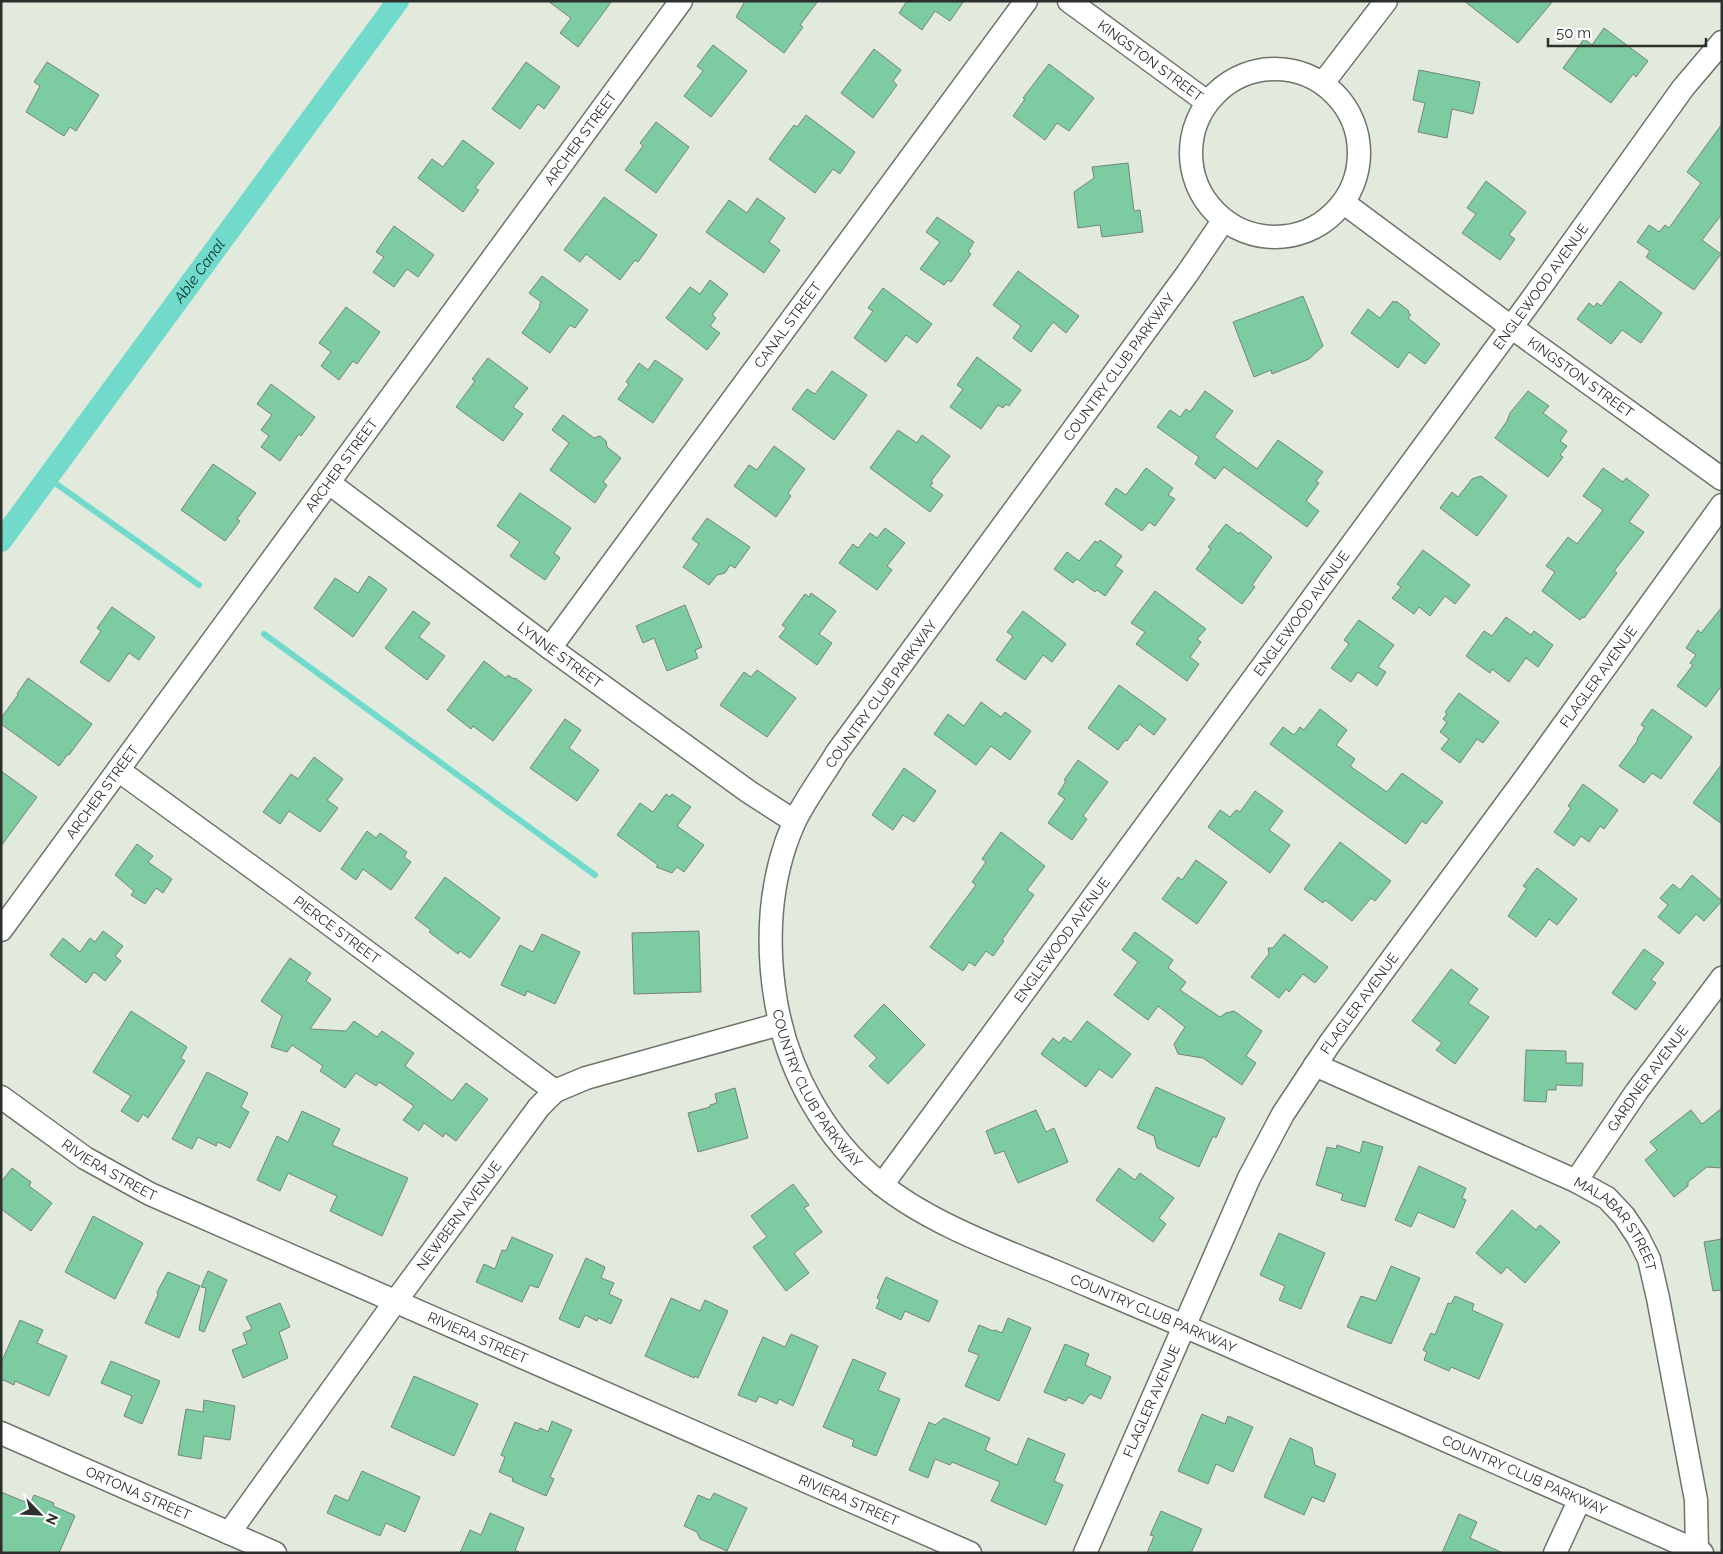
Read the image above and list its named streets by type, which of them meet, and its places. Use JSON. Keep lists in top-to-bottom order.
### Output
{
  "streets": {
    "street": [
      "KINGSTON STREET",
      "ARCHER STREET",
      "ENGLEWOOD AVENUE",
      "CANAL STREET",
      "COUNTRY CLUB PARKWAY",
      "LYNNE STREET",
      "FLAGLER AVENUE",
      "PIERCE STREET",
      "GARDNER AVENUE",
      "RIVIERA STREET",
      "NEWBERN AVENUE",
      "MALABAR STREET",
      "ORTONA STREET"
    ]
  },
  "crossings": [
    ["KINGSTON STREET", "ENGLEWOOD AVENUE"],
    ["KINGSTON STREET", "COUNTRY CLUB PARKWAY"],
    ["ARCHER STREET", "LYNNE STREET"],
    ["ARCHER STREET", "PIERCE STREET"],
    ["ENGLEWOOD AVENUE", "COUNTRY CLUB PARKWAY"],
    ["CANAL STREET", "LYNNE STREET"],
    ["COUNTRY CLUB PARKWAY", "LYNNE STREET"],
    ["COUNTRY CLUB PARKWAY", "FLAGLER AVENUE"],
    ["COUNTRY CLUB PARKWAY", "NEWBERN AVENUE"],
    ["COUNTRY CLUB PARKWAY", "MALABAR STREET"],
    ["FLAGLER AVENUE", "MALABAR STREET"],
    ["PIERCE STREET", "NEWBERN AVENUE"],
    ["GARDNER AVENUE", "MALABAR STREET"],
    ["RIVIERA STREET", "NEWBERN AVENUE"],
    ["NEWBERN AVENUE", "ORTONA STREET"]
  ],
  "water": ["Able Canal"],
  "scale_bar": "50 m",
  "north": "bottom right"
}
